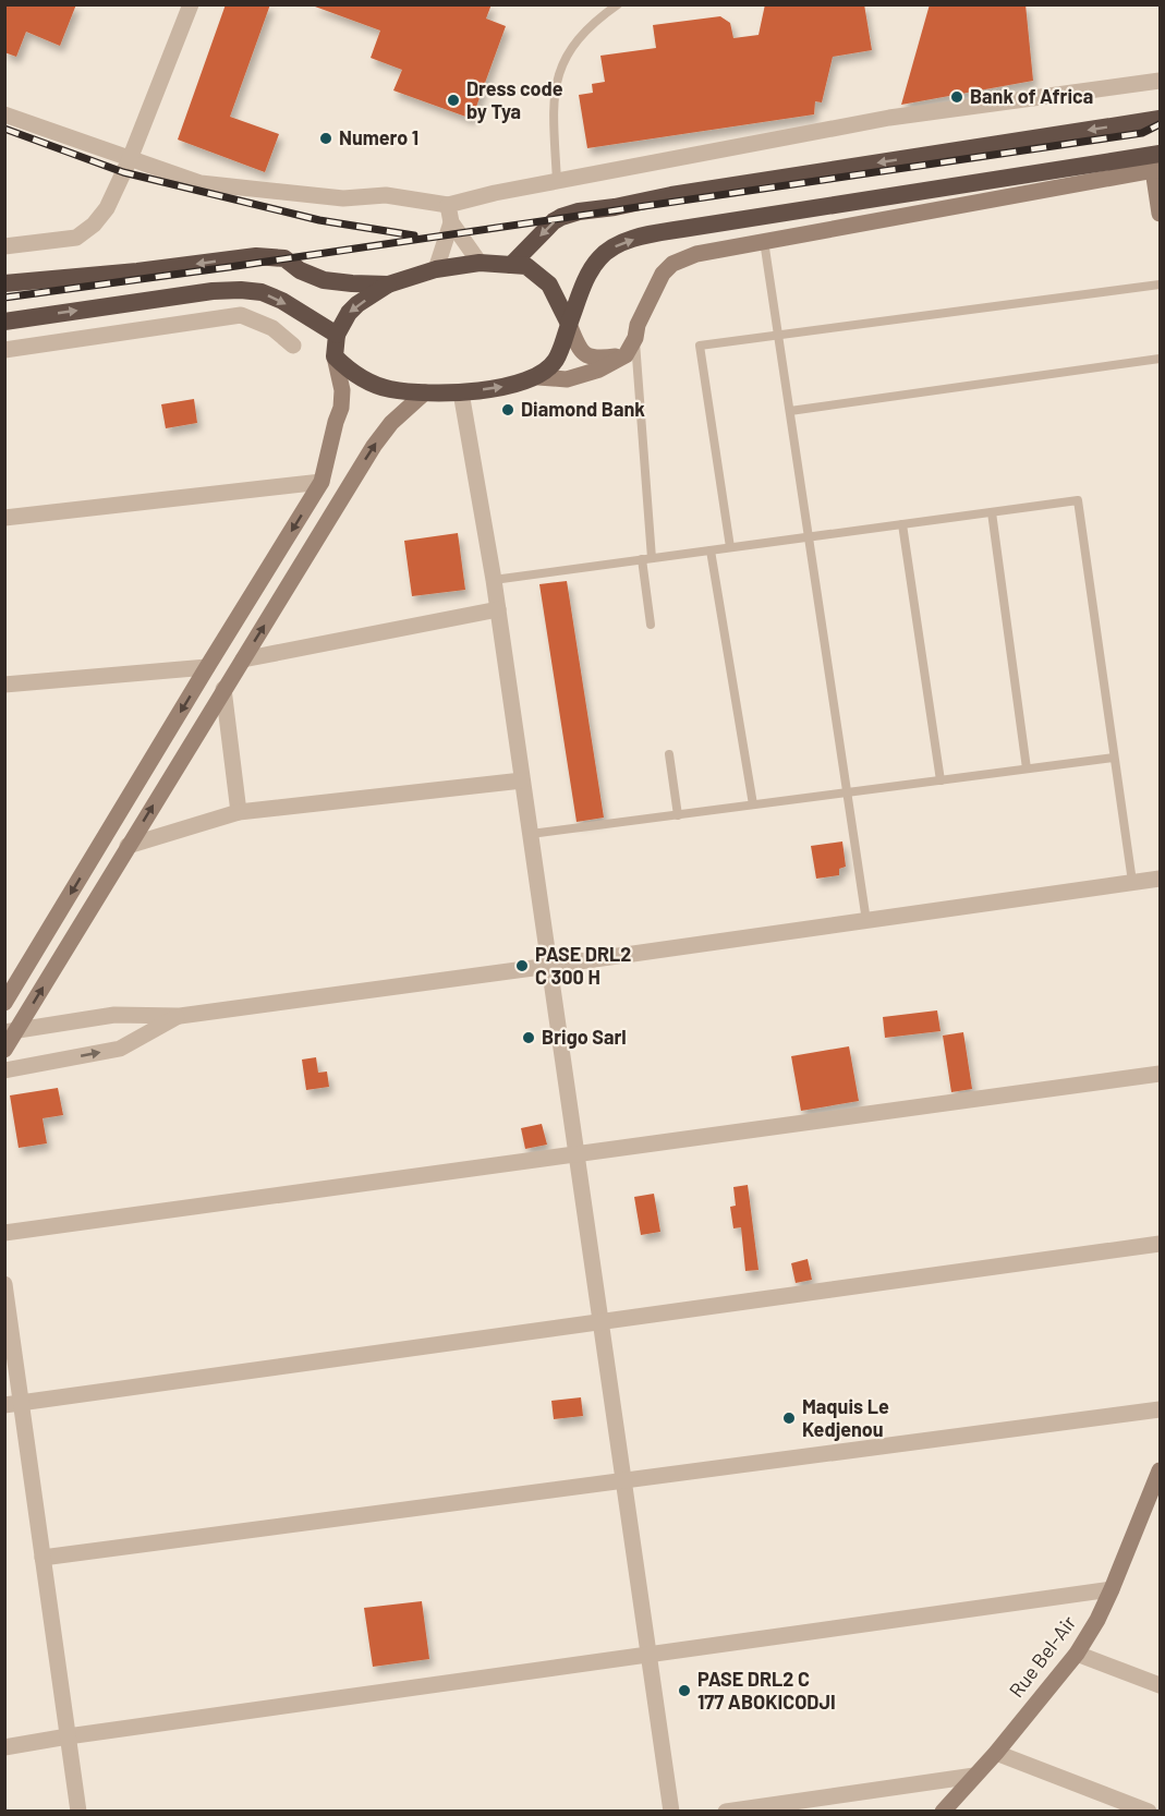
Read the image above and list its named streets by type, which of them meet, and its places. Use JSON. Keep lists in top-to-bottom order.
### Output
{
  "streets": {
    "main road": ["Rue Bel-Air"]
  },
  "places": [
    "Bank of Africa",
    "Dress code by Tya",
    "Numero 1",
    "Diamond Bank",
    "PASE DRL2 C 300 H",
    "Brigo Sarl",
    "Maquis Le Kedjenou",
    "PASE DRL2 C 177 ABOKICODJI"
  ]
}
